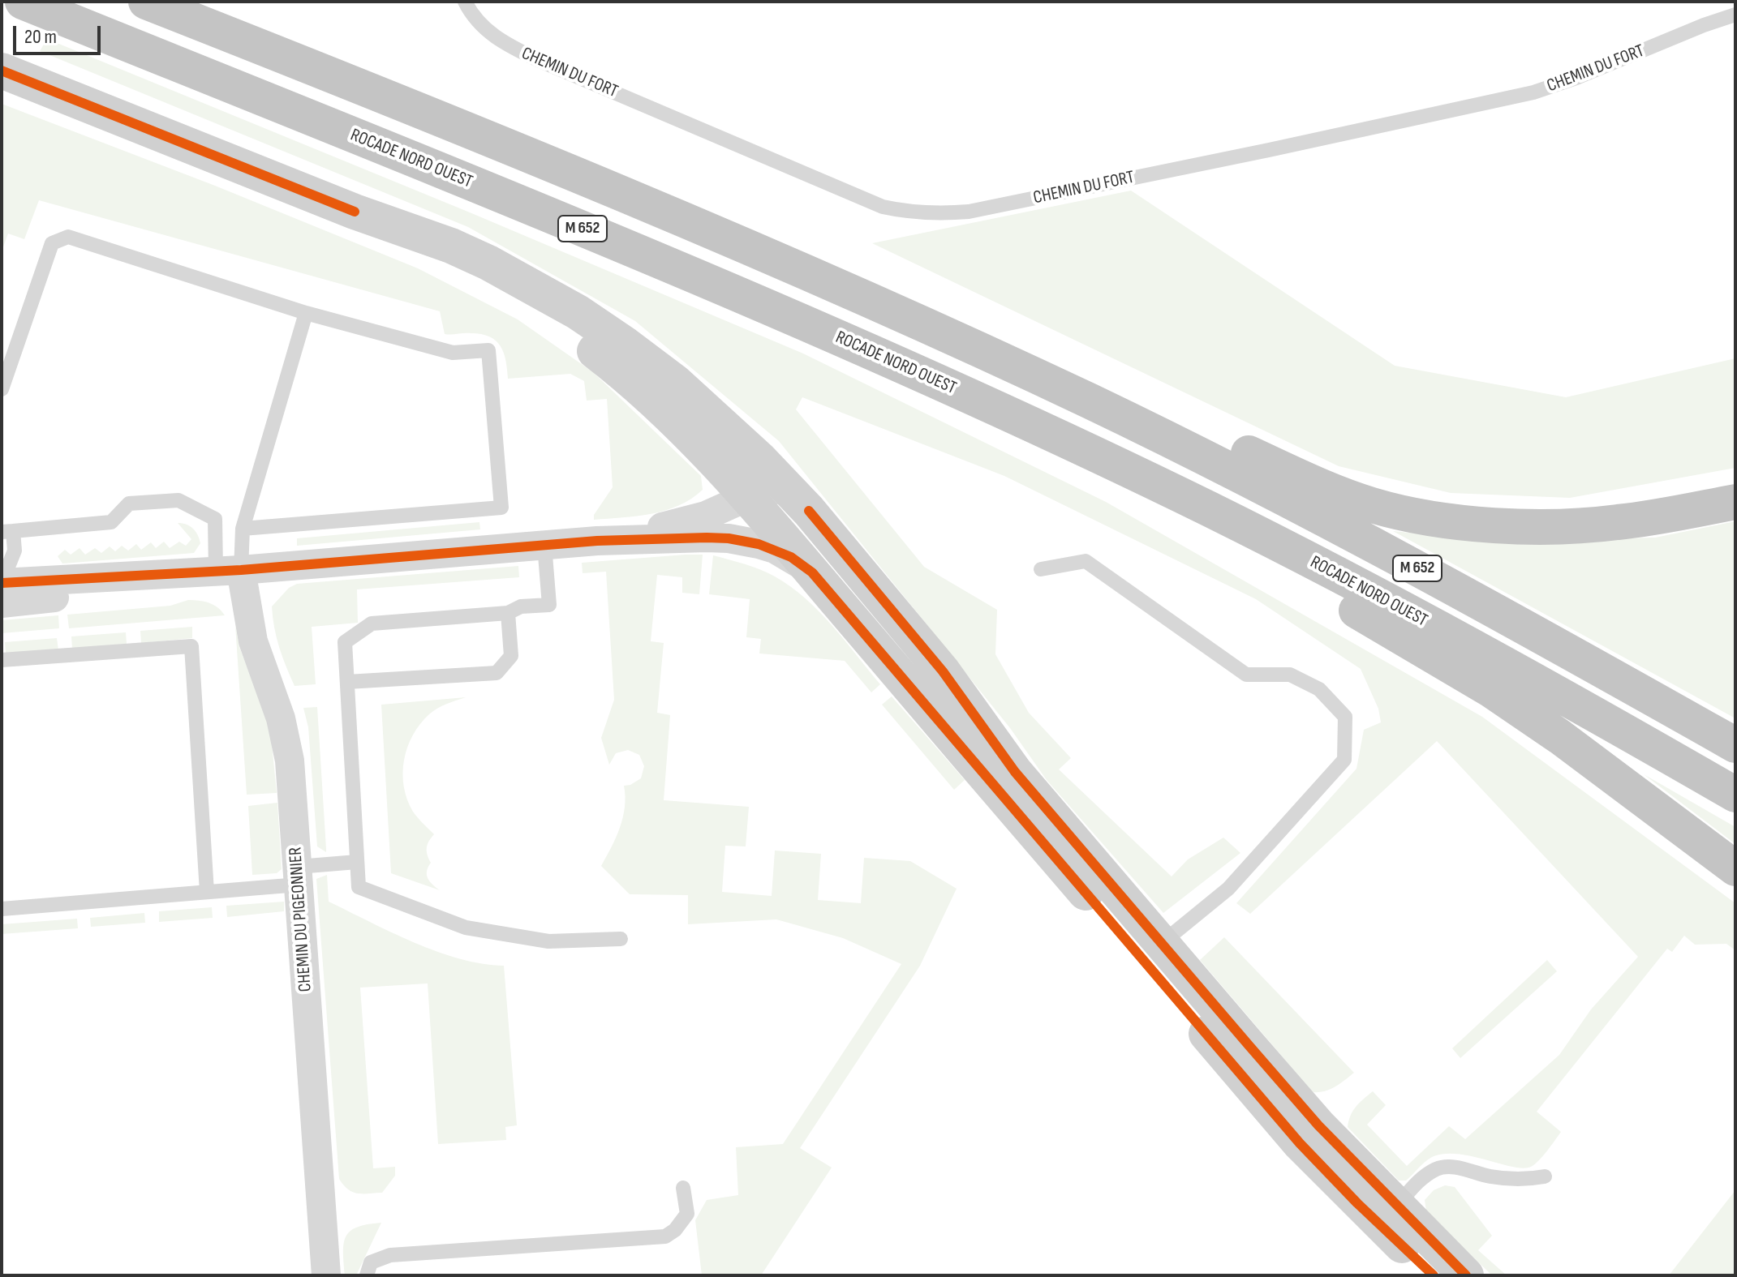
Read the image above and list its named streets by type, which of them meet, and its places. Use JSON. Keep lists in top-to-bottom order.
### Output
{
  "streets": {
    "highway": ["ROCADE NORD OUEST", "M 652"],
    "street": ["CHEMIN DU PIGEONNIER"],
    "lane": ["CHEMIN DU FORT"]
  },
  "scale_bar": "20 m"
}
